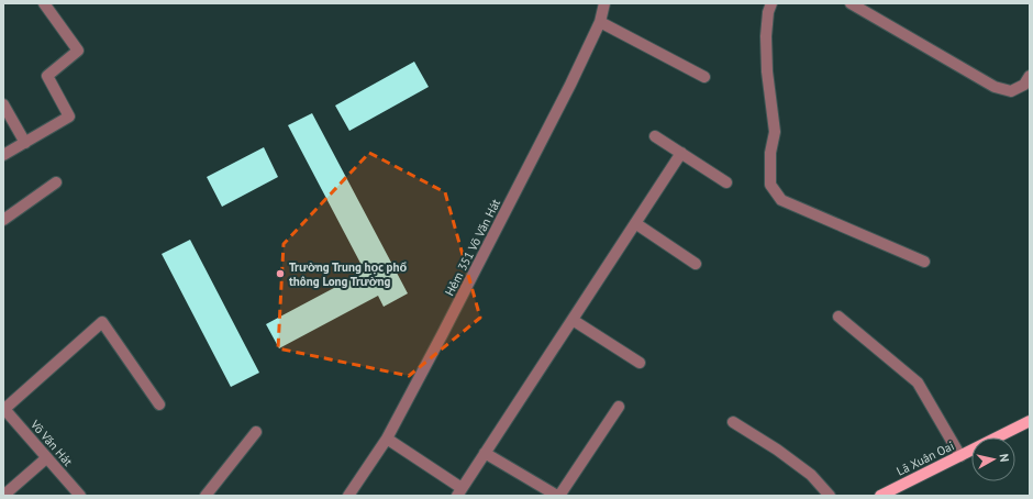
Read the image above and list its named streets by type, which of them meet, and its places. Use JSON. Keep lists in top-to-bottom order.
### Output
{
  "streets": {
    "main road": ["Lã Xuân Oai"],
    "street": ["Hẻm 351 Võ Văn Hát", "Võ Văn Hát"]
  },
  "places": ["Trường Trung học phổ thông Long Trường"],
  "north": "right"
}
